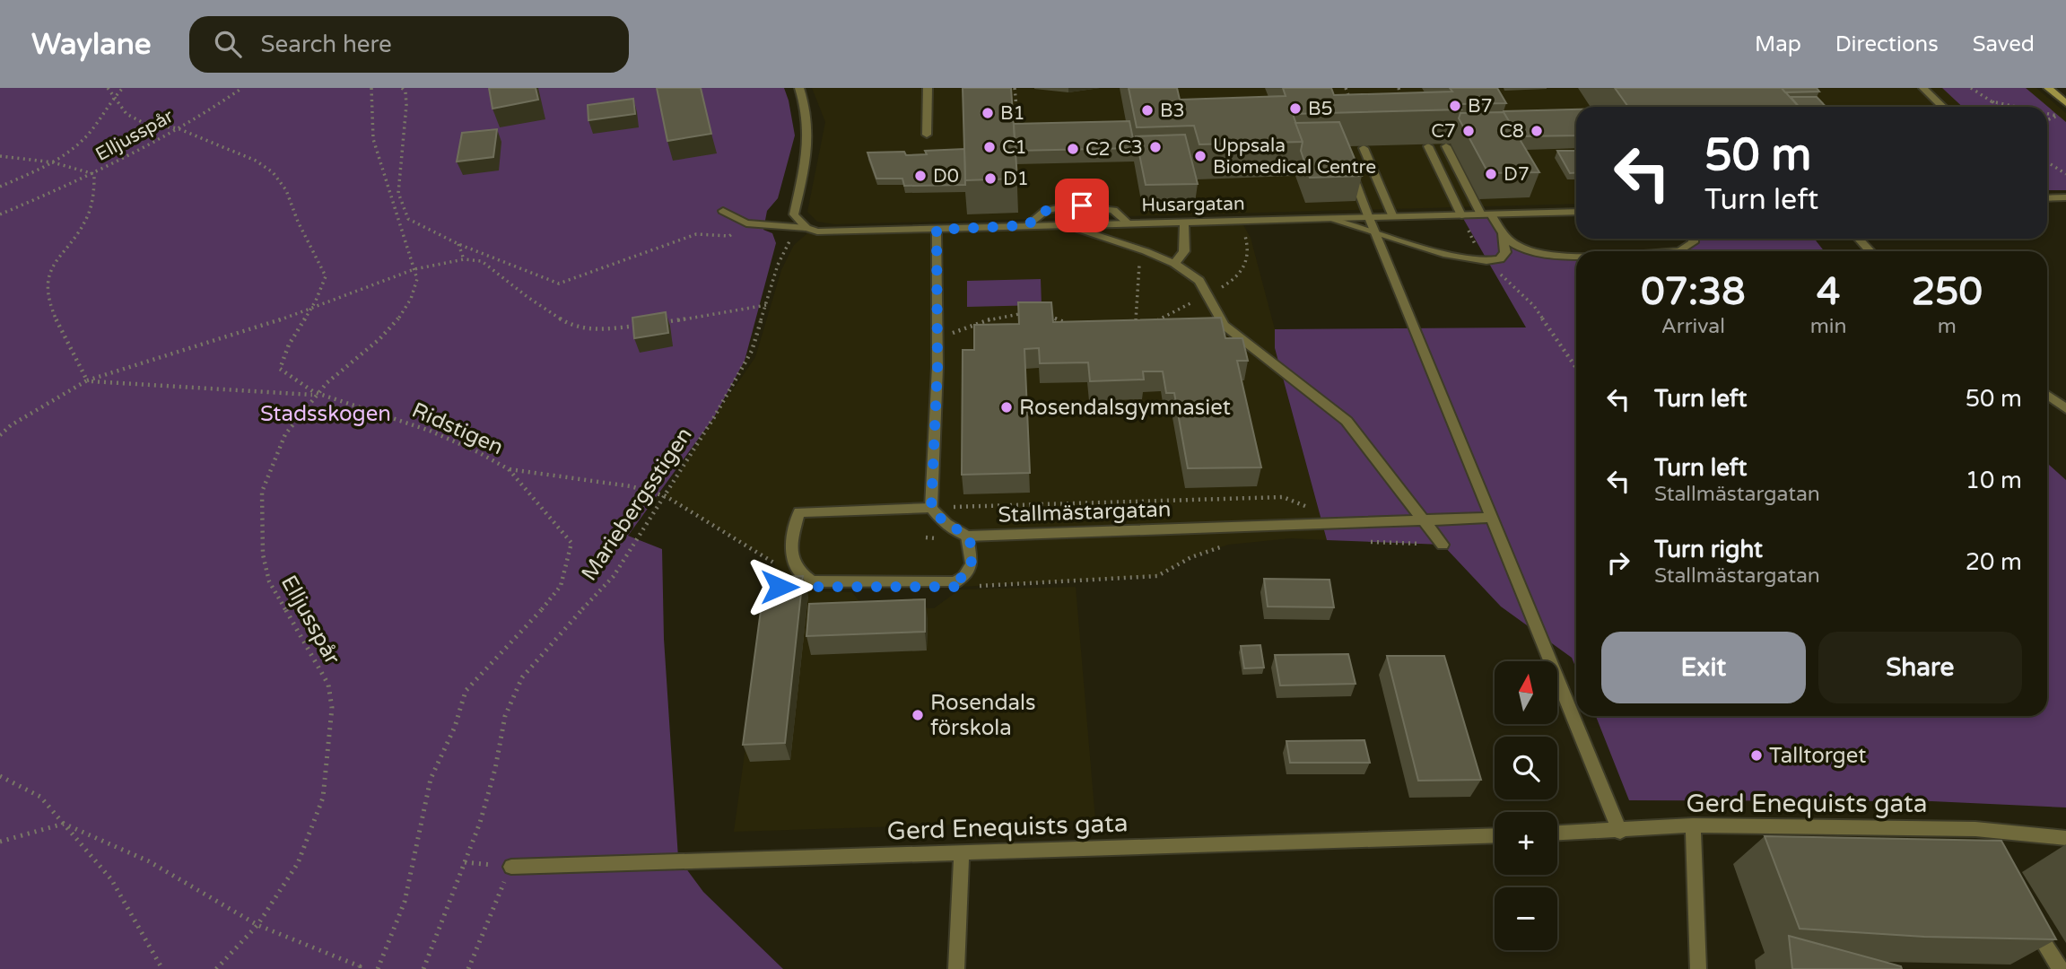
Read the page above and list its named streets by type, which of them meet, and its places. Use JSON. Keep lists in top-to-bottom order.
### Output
{
  "streets": {
    "street": ["Husargatan", "Stallmästargatan", "Gerd Enequists gata"],
    "path": ["Elljusspår", "Ridstigen", "Mariebergsstigen"]
  },
  "crossings": [
    ["Elljusspår", "Ridstigen"],
    ["Husargatan", "Mariebergsstigen"]
  ],
  "parks": ["Stadsskogen"],
  "places": [
    "B7",
    "B5",
    "B3",
    "B1",
    "C7",
    "C8",
    "C1",
    "C3",
    "C2",
    "Uppsala Biomedical Centre",
    "D7",
    "D0",
    "D1",
    "Rosendalsgymnasiet",
    "Rosendals förskola",
    "Talltorget"
  ],
  "north": "top",
  "page": {
    "header": "Waylane",
    "search": "Search here",
    "nav": ["Map", "Directions", "Saved"],
    "turn": ["50 m", "Turn left"],
    "eta": [
      "07:38",
      "Arrival",
      "4",
      "min",
      "250",
      "m"
    ],
    "list": [
      {
        "name": "Turn left",
        "value": "50 m"
      },
      {
        "name": "Turn left",
        "note": "Stallmästargatan",
        "value": "10 m"
      },
      {
        "name": "Turn right",
        "note": "Stallmästargatan",
        "value": "20 m"
      }
    ],
    "buttons": ["Exit", "Share"],
    "map_buttons": ["+", "−"]
  }
}
